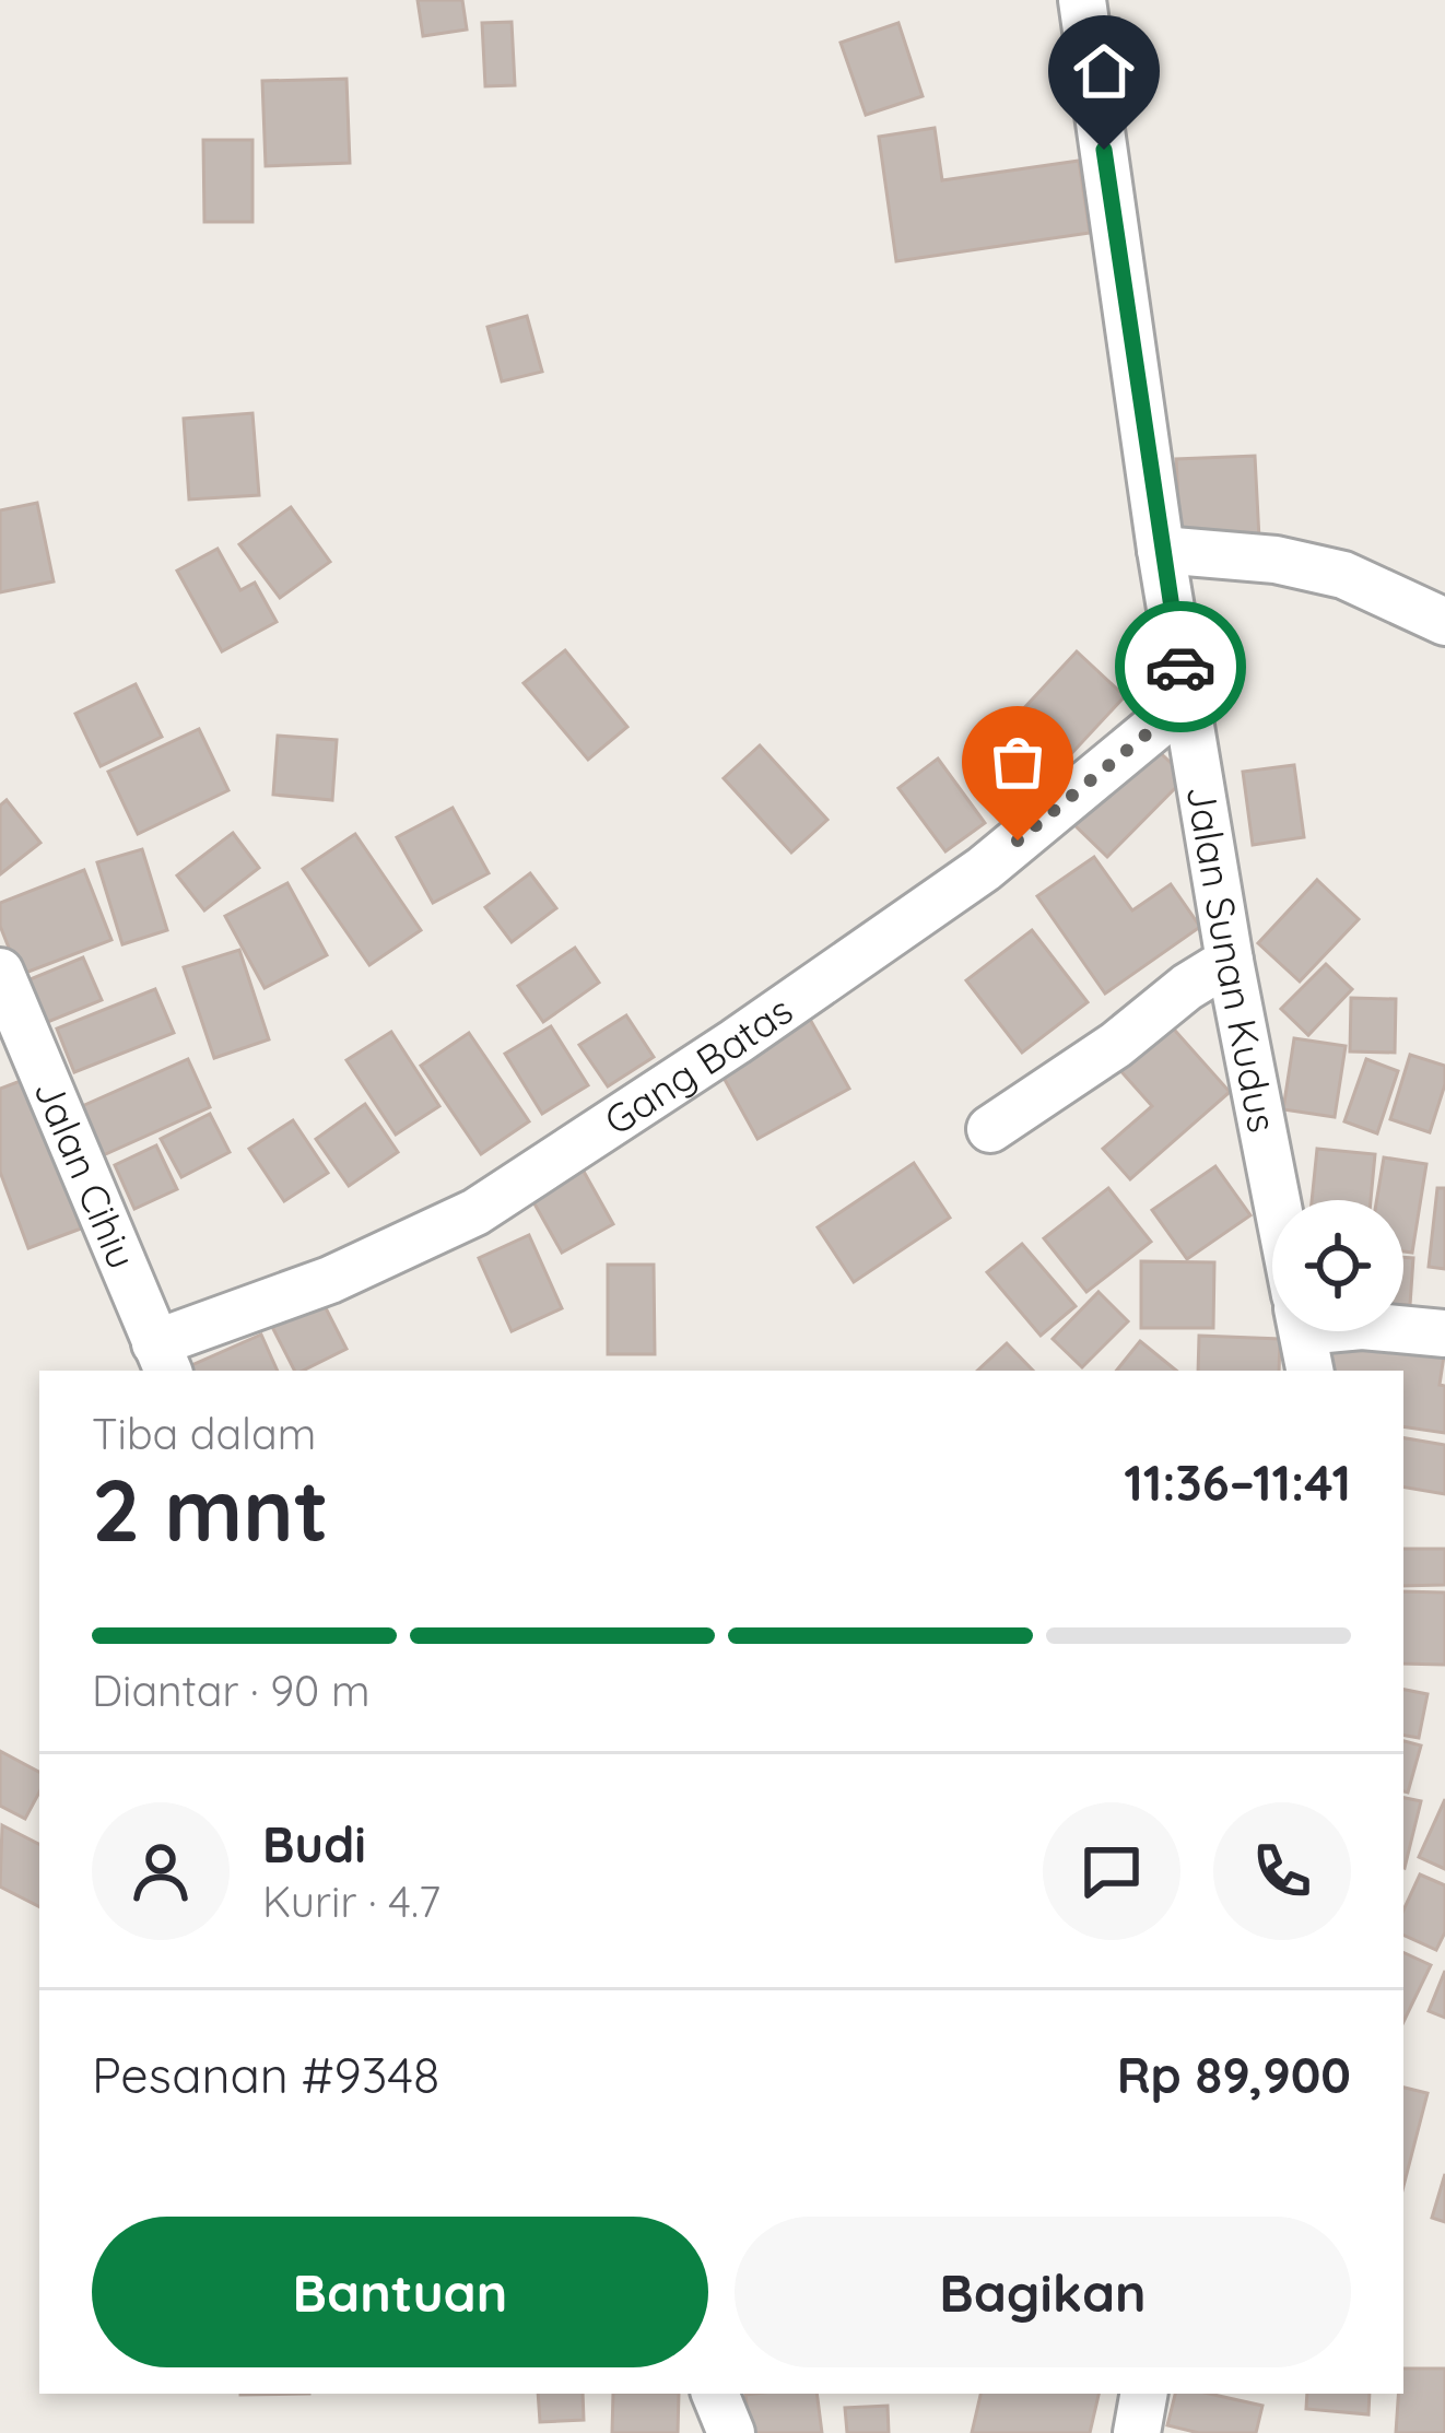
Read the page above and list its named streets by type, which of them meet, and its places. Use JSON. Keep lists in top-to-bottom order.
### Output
{
  "streets": {
    "street": ["Jalan Sunan Kudus", "Gang Batas", "Jalan Cihiu"]
  },
  "crossings": [
    ["Jalan Sunan Kudus", "Gang Batas"],
    ["Gang Batas", "Jalan Cihiu"]
  ],
  "page": {
    "heading": ["2 mnt", "Tiba dalam", "11:36–11:41"],
    "panel": [
      "Budi",
      "Kurir · 4.7",
      "Pesanan #9348",
      "Rp 89,900"
    ],
    "bar": "Diantar · 90 m",
    "buttons": ["Bantuan", "Bagikan"]
  }
}
